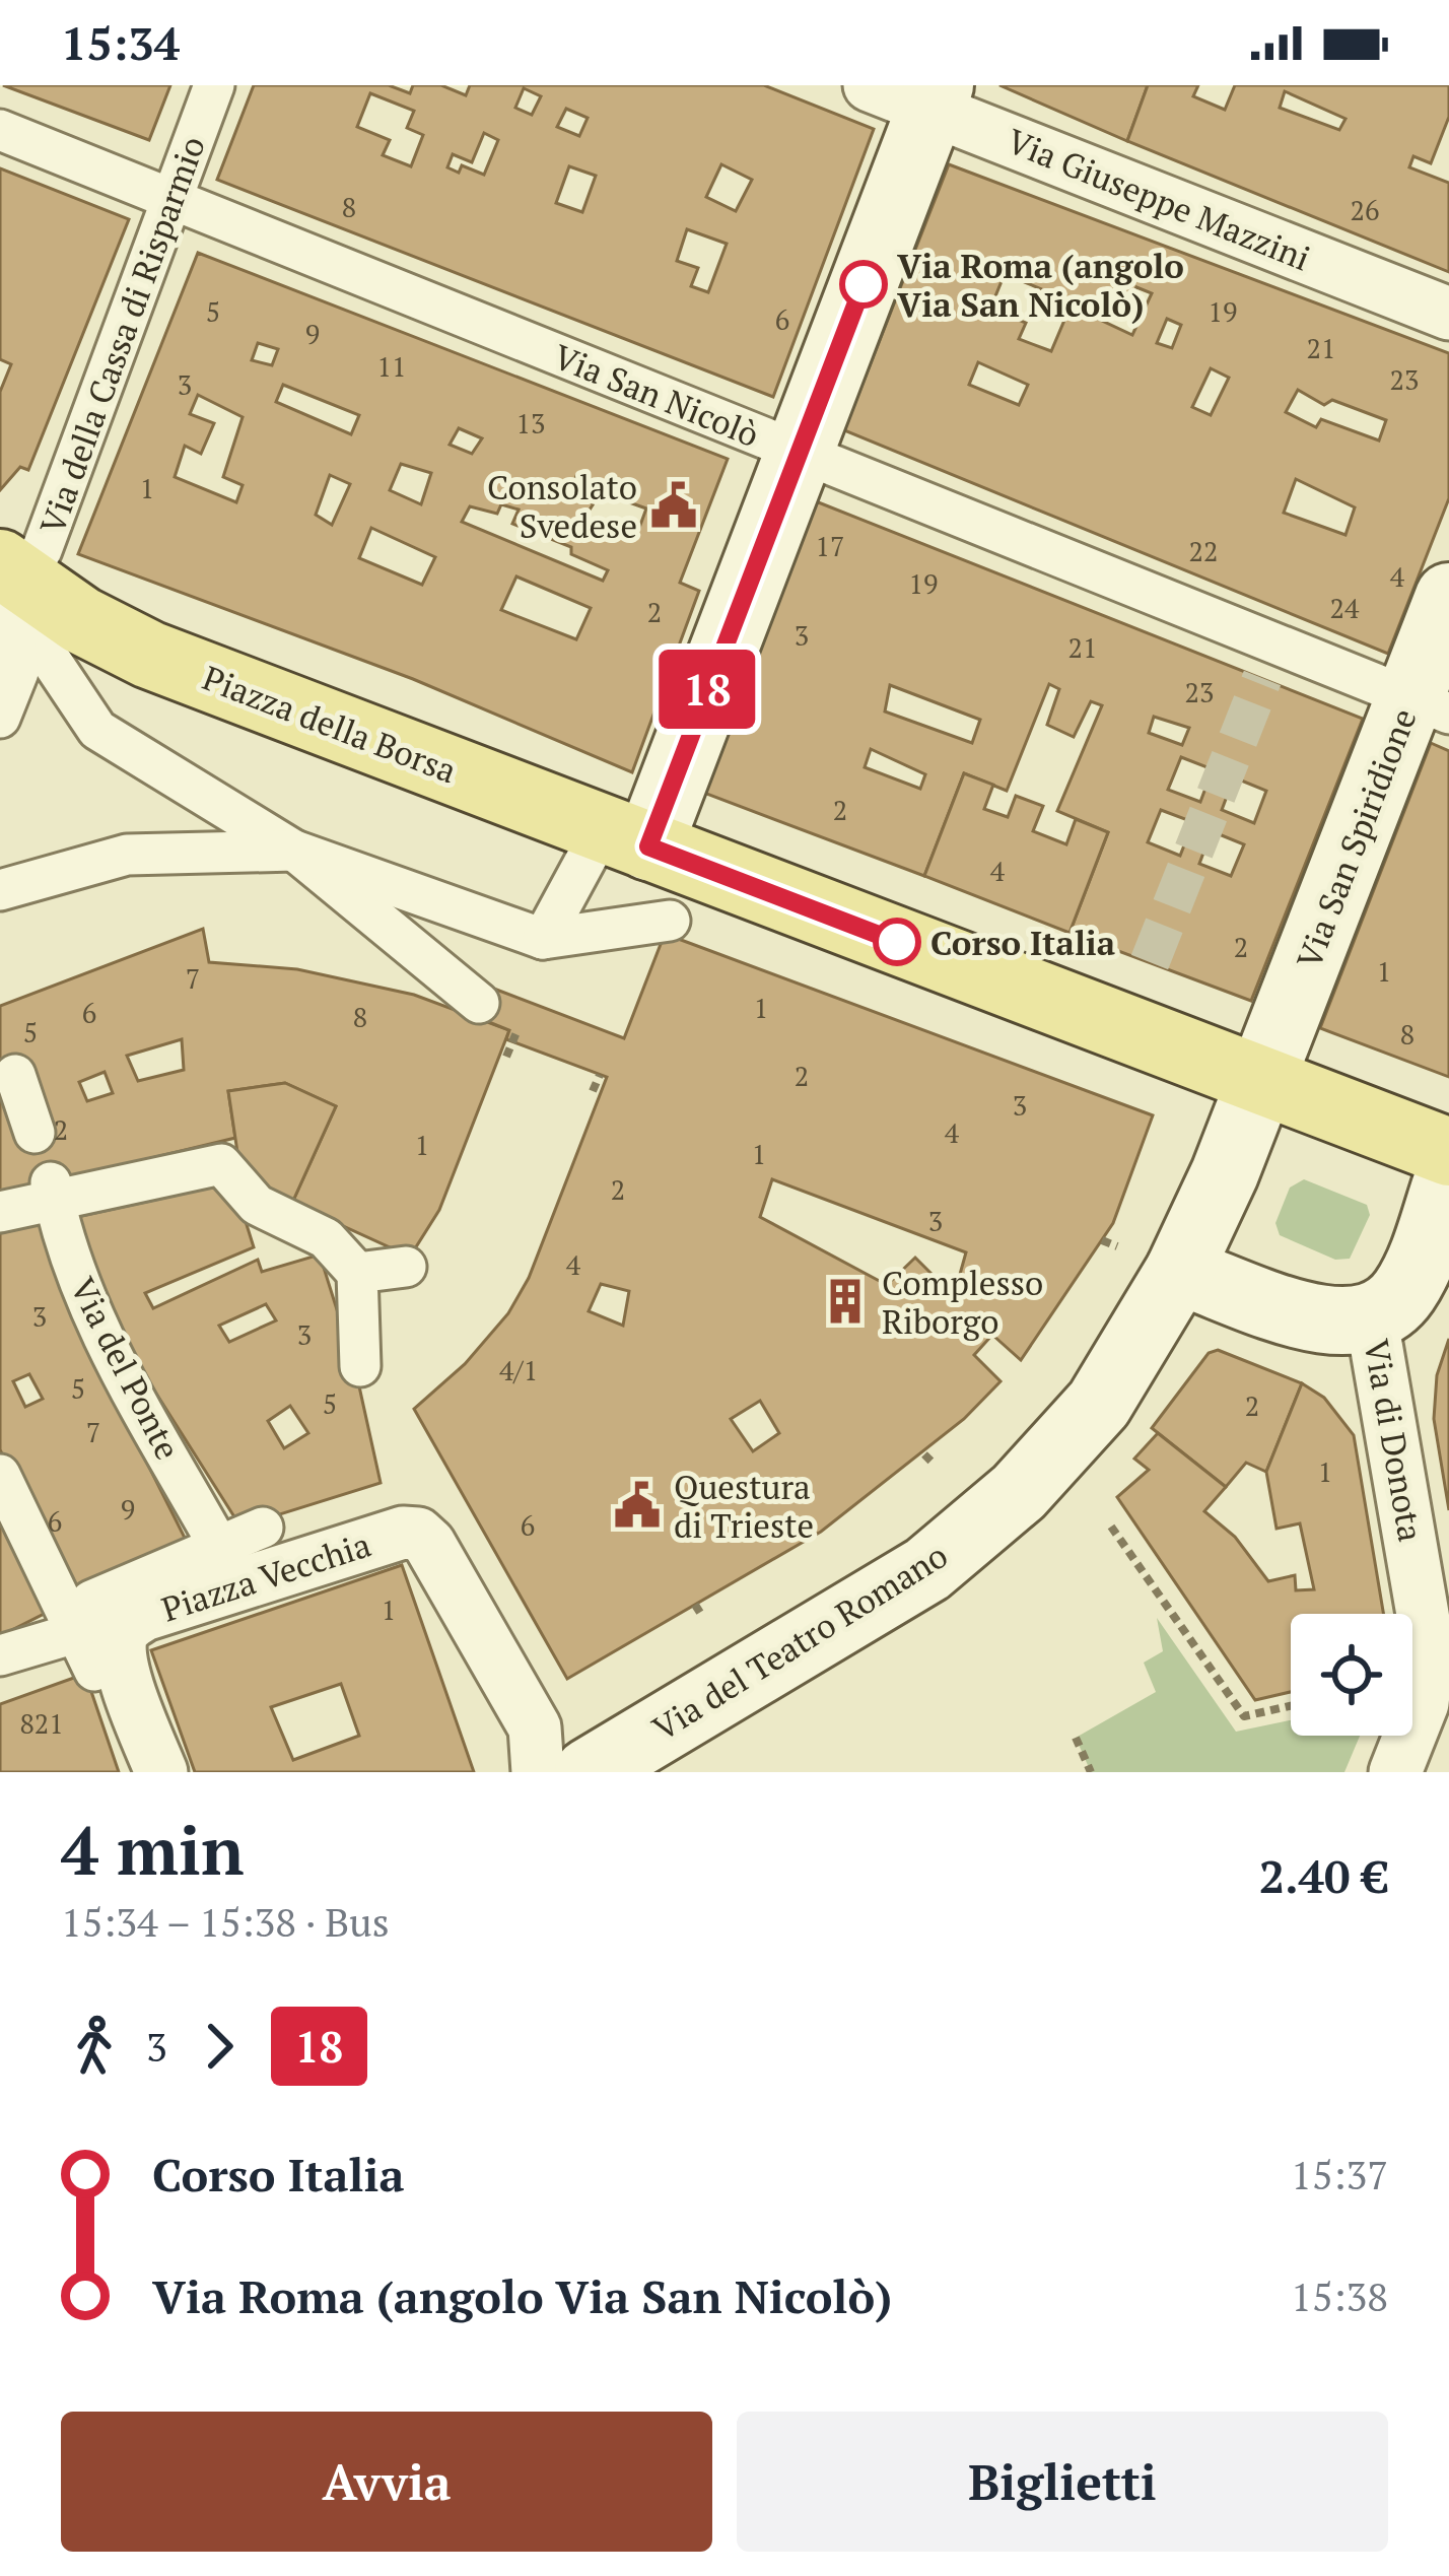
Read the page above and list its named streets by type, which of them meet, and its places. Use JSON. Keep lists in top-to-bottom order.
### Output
{
  "streets": {
    "main road": ["Piazza della Borsa", "Via San Spiridione", "Via del Teatro Romano"],
    "street": [
      "Via Giuseppe Mazzini",
      "Via della Cassa di Risparmio",
      "Via San Nicolò",
      "Via del Ponte",
      "Via di Donota",
      "Piazza Vecchia"
    ]
  },
  "crossings": [
    ["Via della Cassa di Risparmio", "Via San Nicolò"],
    ["Via della Cassa di Risparmio", "Piazza della Borsa"],
    ["Via San Nicolò", "Via San Spiridione"],
    ["Via San Spiridione", "Via del Teatro Romano"],
    ["Via del Ponte", "Piazza Vecchia"]
  ],
  "places": {
    "other": ["Via Roma (angolo Via San Nicolò)", "Corso Italia"],
    "public building": ["Consolato Svedese", "Questura di Trieste"],
    "building": ["Complesso Riborgo"]
  },
  "lines": ["bus line 18"],
  "house_numbers": [
    "8",
    "26",
    "5",
    "19",
    "6",
    "9",
    "21",
    "11",
    "23",
    "3",
    "13",
    "1",
    "17",
    "22",
    "4",
    "19",
    "24",
    "2",
    "3",
    "21",
    "23",
    "2",
    "4",
    "2",
    "1",
    "7",
    "1",
    "6",
    "8",
    "5",
    "8",
    "2",
    "3",
    "2",
    "4",
    "1",
    "1",
    "2",
    "3",
    "4",
    "3",
    "3",
    "4/1",
    "5",
    "5",
    "2",
    "7",
    "1",
    "9",
    "6",
    "6",
    "1",
    "821"
  ],
  "page": {
    "status": "15:34",
    "on_map": "18",
    "heading": ["4 min", "15:34 – 15:38 · Bus", "2.40 €"],
    "legs": ["3", "18"],
    "list": [
      {
        "name": "Corso Italia",
        "value": "15:37"
      },
      {
        "name": "Via Roma (angolo Via San Nicolò)",
        "value": "15:38"
      }
    ],
    "buttons": ["Avvia", "Biglietti"]
  }
}
